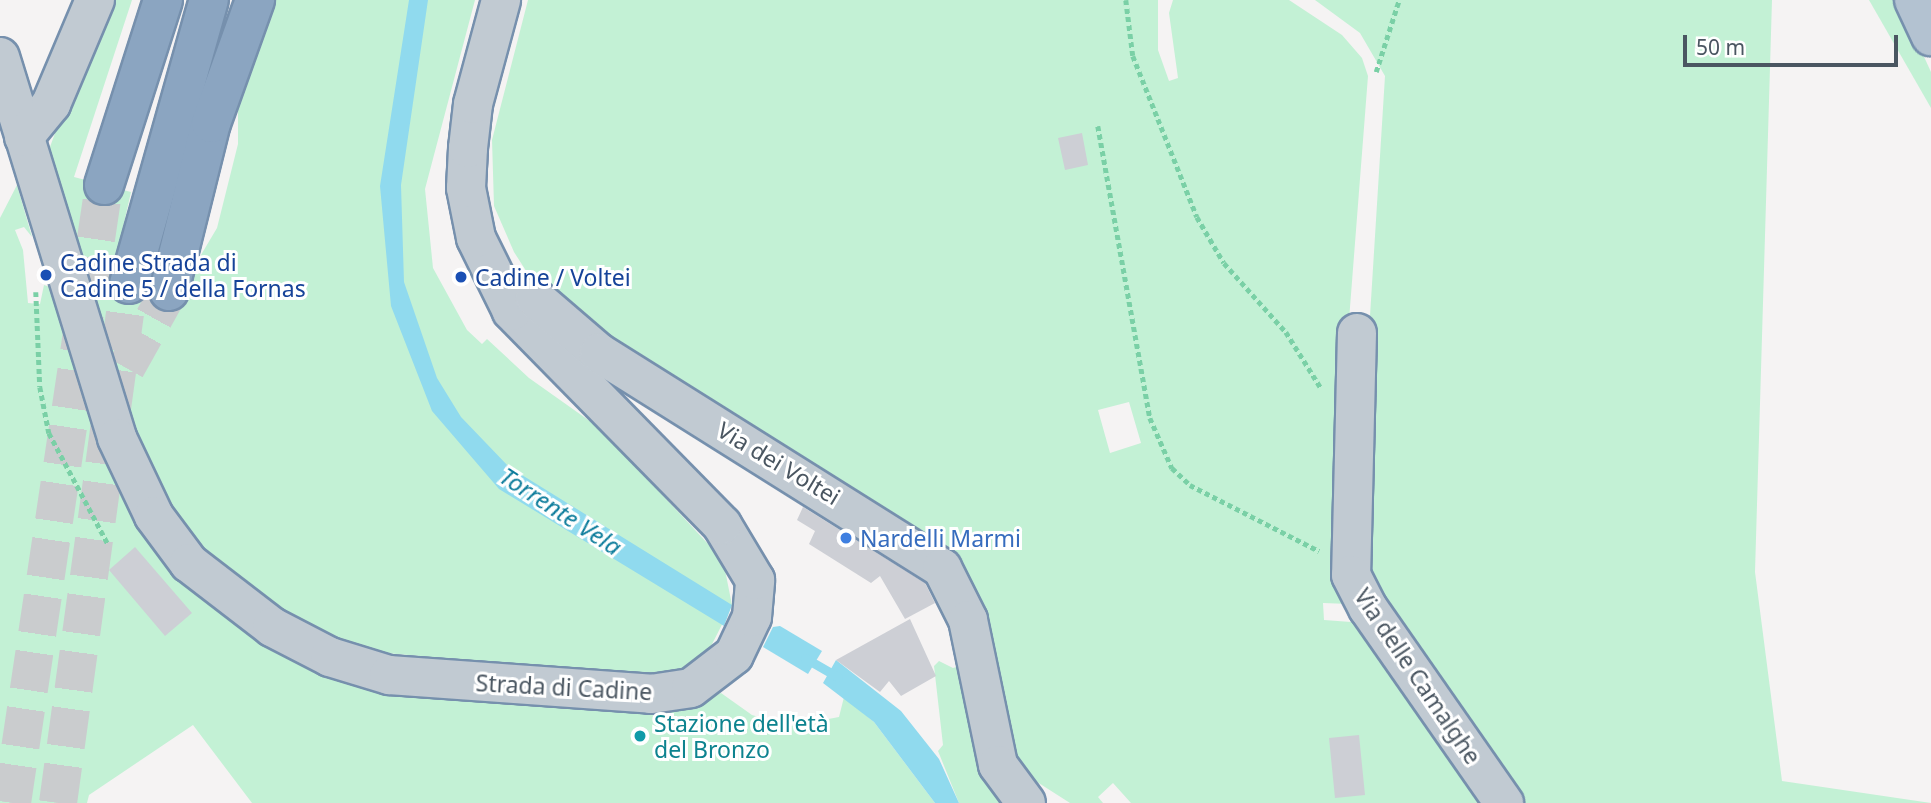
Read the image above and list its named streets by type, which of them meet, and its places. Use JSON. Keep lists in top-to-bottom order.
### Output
{
  "streets": {
    "street": ["Via dei Voltei", "Via delle Camalghe", "Strada di Cadine"]
  },
  "crossings": [
    ["Via dei Voltei", "Strada di Cadine"]
  ],
  "water": ["Torrente Vela"],
  "places": [
    "Cadine Strada di Cadine 5 / della Fornas",
    "Cadine / Voltei",
    "Nardelli Marmi",
    "Stazione dell'età del Bronzo"
  ],
  "scale_bar": "50 m"
}
